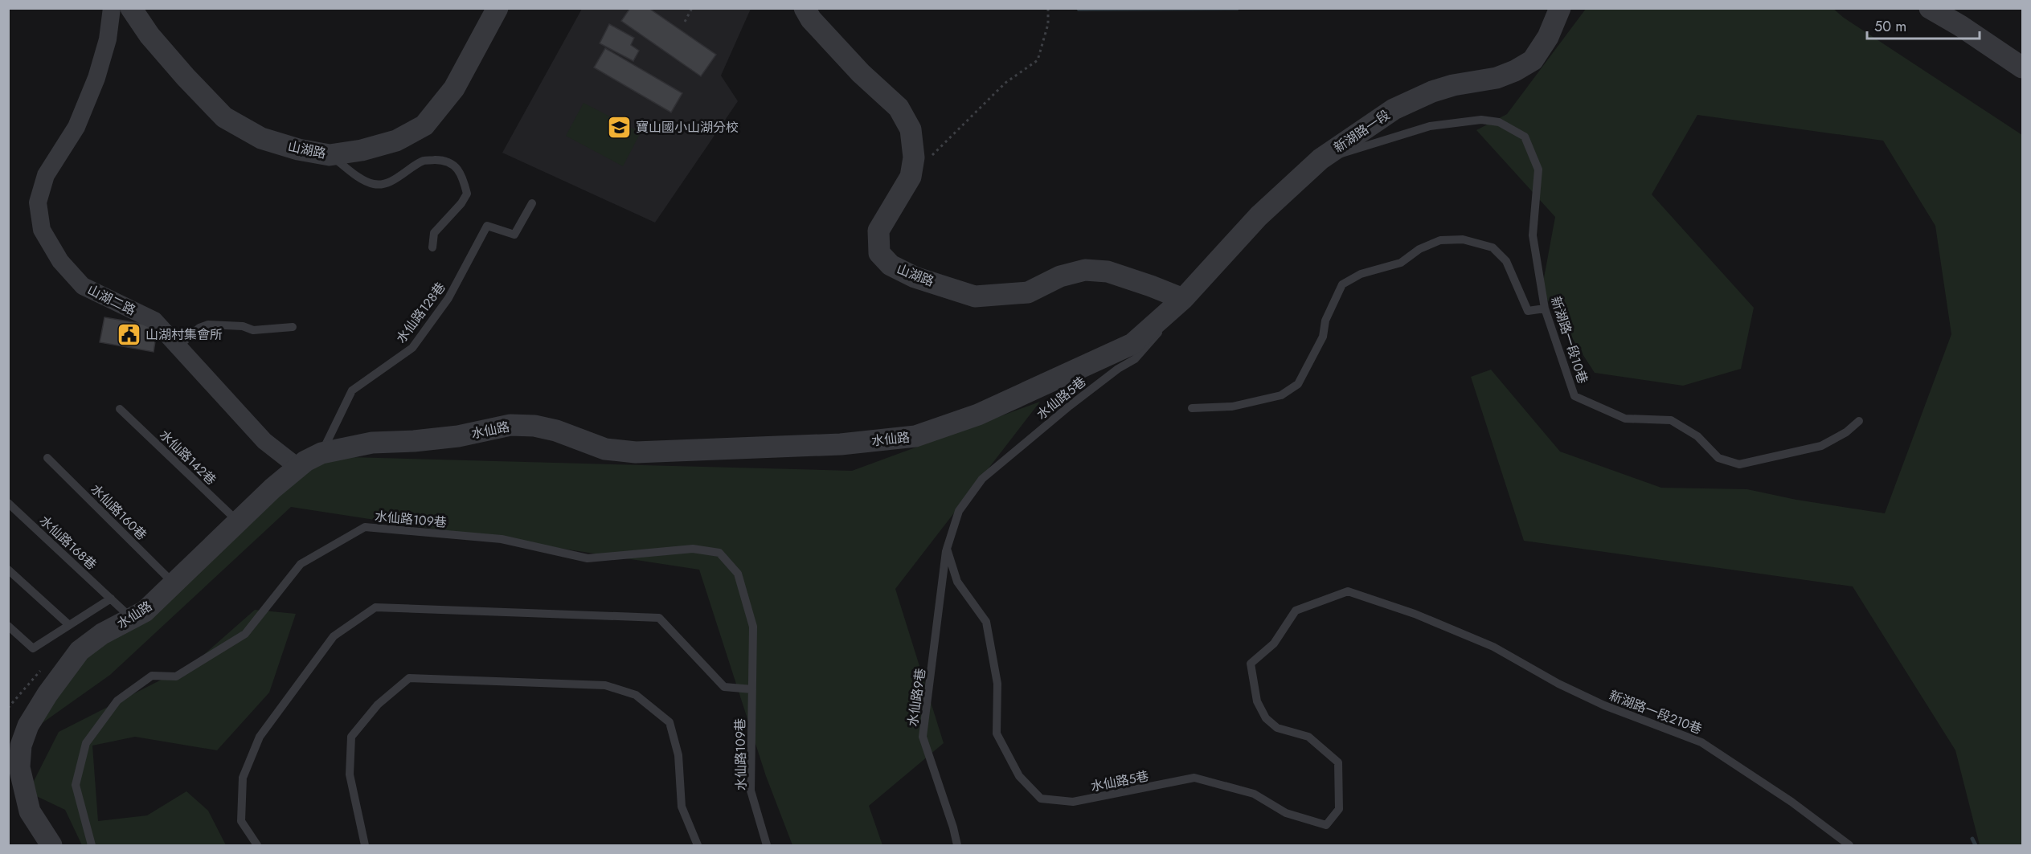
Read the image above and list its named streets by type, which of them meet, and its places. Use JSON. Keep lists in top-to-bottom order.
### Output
{
  "streets": {
    "street": [
      "新湖路一段",
      "山湖路",
      "山湖二路",
      "水仙路"
    ],
    "lane": [
      "水仙路128巷",
      "新湖路一段10巷",
      "水仙路5巷",
      "水仙路142巷",
      "水仙路160巷",
      "水仙路109巷",
      "水仙路168巷",
      "水仙路9巷",
      "新湖路一段210巷"
    ]
  },
  "crossings": [
    ["新湖路一段", "山湖路"],
    ["新湖路一段", "新湖路一段10巷"],
    ["新湖路一段", "水仙路5巷"],
    ["新湖路一段", "水仙路"],
    ["山湖路", "水仙路5巷"],
    ["山湖路", "水仙路"],
    ["山湖二路", "水仙路"],
    ["水仙路128巷", "水仙路"],
    ["水仙路5巷", "水仙路"],
    ["水仙路5巷", "水仙路9巷"],
    ["水仙路5巷", "新湖路一段210巷"],
    ["水仙路", "水仙路142巷"],
    ["水仙路", "水仙路160巷"],
    ["水仙路", "水仙路168巷"]
  ],
  "places": {
    "school or university": ["寶山國小山湖分校"],
    "public building": ["山湖村集會所"]
  },
  "scale_bar": "50 m"
}
